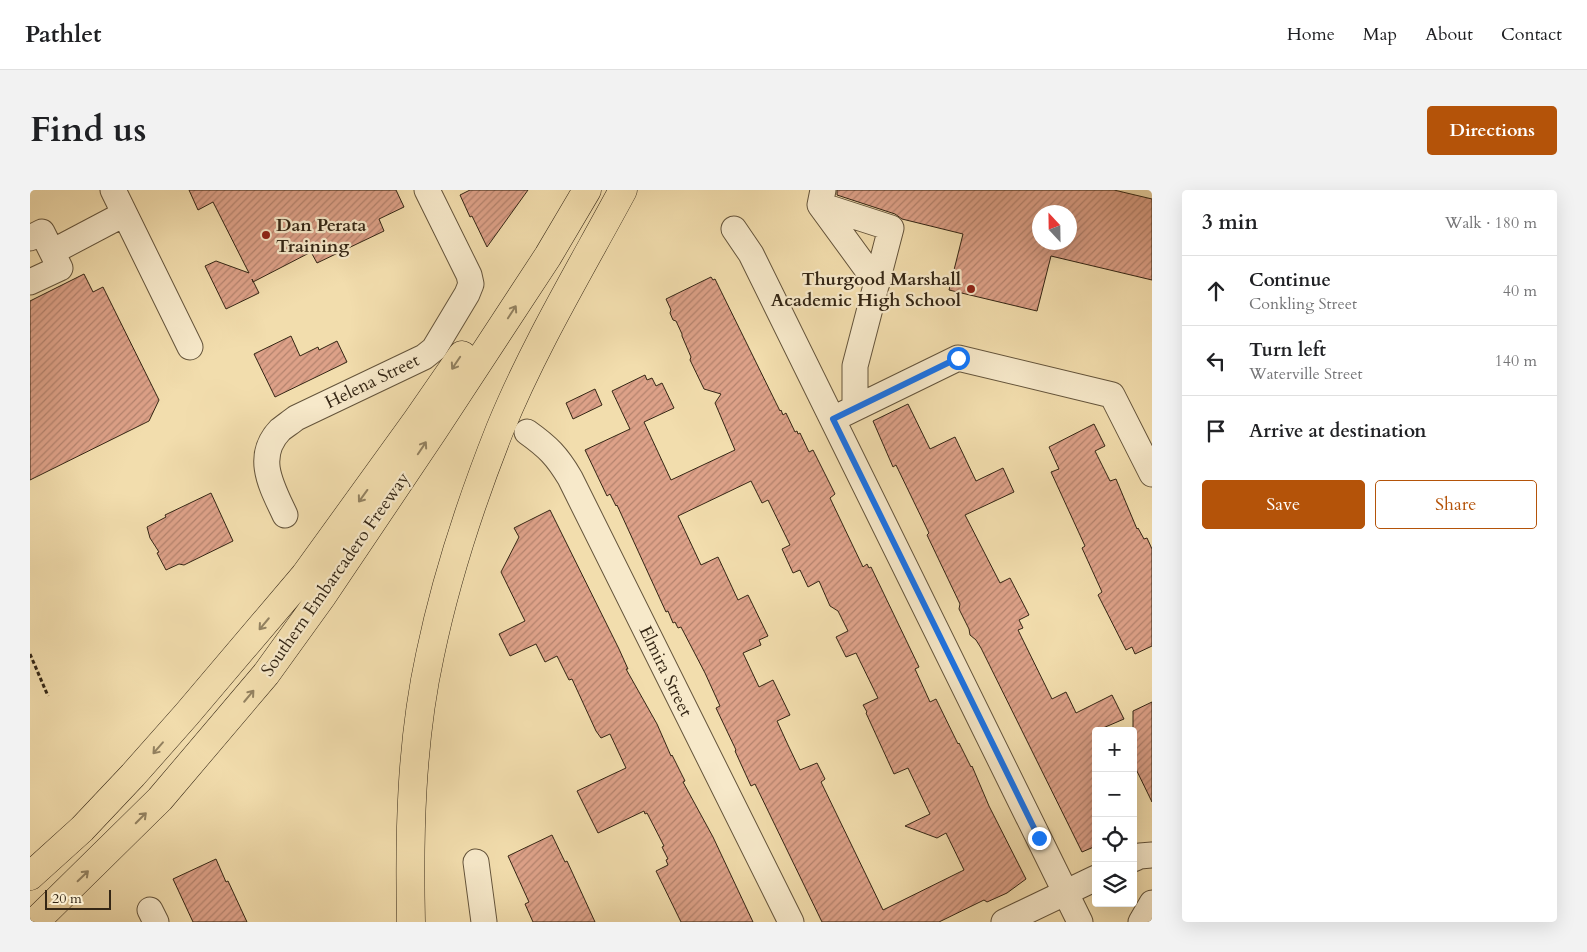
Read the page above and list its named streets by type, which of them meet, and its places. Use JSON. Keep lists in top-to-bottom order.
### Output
{
  "streets": {
    "highway": ["Southern Embarcadero Freeway"],
    "street": ["Helena Street", "Elmira Street"]
  },
  "places": ["Dan Perata Training", "Thurgood Marshall Academic High School"],
  "scale_bar": "20 m",
  "north": "top",
  "page": {
    "header": "Pathlet",
    "nav": [
      "Home",
      "Map",
      "About",
      "Contact"
    ],
    "title": "Find us",
    "buttons": [
      "Directions",
      ["Save", "Share"]
    ],
    "heading": ["3 min", "Walk · 180 m"],
    "list": [
      ["Continue", "Conkling Street", "40 m"],
      ["Turn left", "Waterville Street", "140 m"],
      "Arrive at destination"
    ],
    "map_buttons": ["+", "−"],
    "scale": "20 m"
  }
}
